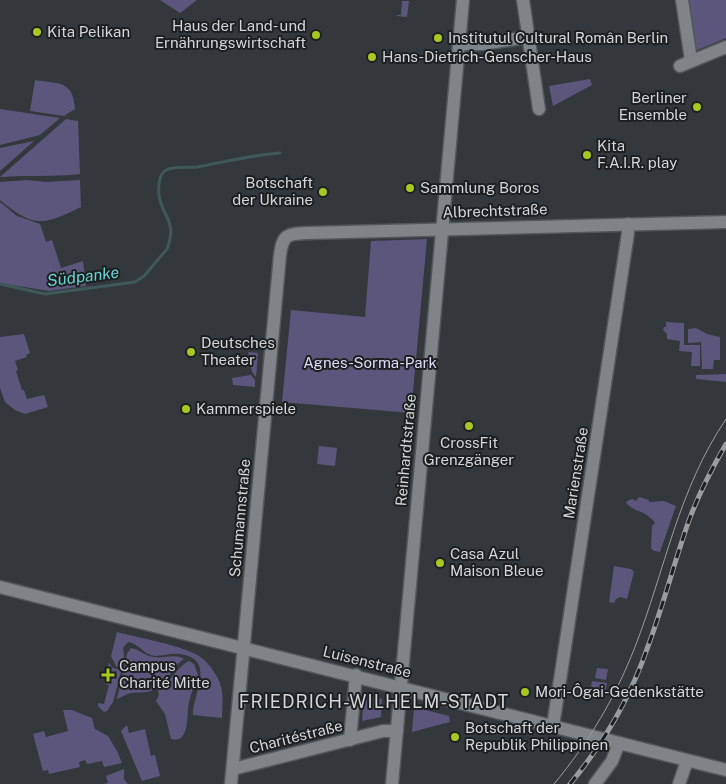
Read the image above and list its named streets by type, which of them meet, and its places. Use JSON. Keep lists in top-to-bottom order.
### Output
{
  "streets": {
    "street": [
      "Albrechtstraße",
      "Reinhardtstraße",
      "Marienstraße",
      "Schumannstraße",
      "Luisenstraße",
      "Charitéstraße"
    ]
  },
  "crossings": [
    ["Albrechtstraße", "Reinhardtstraße"],
    ["Albrechtstraße", "Marienstraße"],
    ["Albrechtstraße", "Schumannstraße"],
    ["Reinhardtstraße", "Luisenstraße"],
    ["Reinhardtstraße", "Charitéstraße"],
    ["Marienstraße", "Luisenstraße"],
    ["Schumannstraße", "Luisenstraße"],
    ["Schumannstraße", "Charitéstraße"]
  ],
  "districts": ["FRIEDRICH-WILHELM-STADT"],
  "water": ["Südpanke"],
  "parks": ["Agnes-Sorma-Park"],
  "places": {
    "other": [
      "Kita Pelikan",
      "Haus der Land- und Ernährungswirtschaft",
      "Institutul Cultural Român Berlin",
      "Hans-Dietrich-Genscher-Haus",
      "Berliner Ensemble",
      "Kita F.A.I.R. play",
      "Sammlung Boros",
      "Botschaft der Ukraine",
      "Deutsches Theater",
      "Kammerspiele",
      "CrossFit Grenzgänger",
      "Casa Azul Maison Bleue",
      "Mori-Ôgai-Gedenkstätte",
      "Botschaft der Republik Philippinen"
    ],
    "health": ["Campus Charité Mitte"]
  }
}
